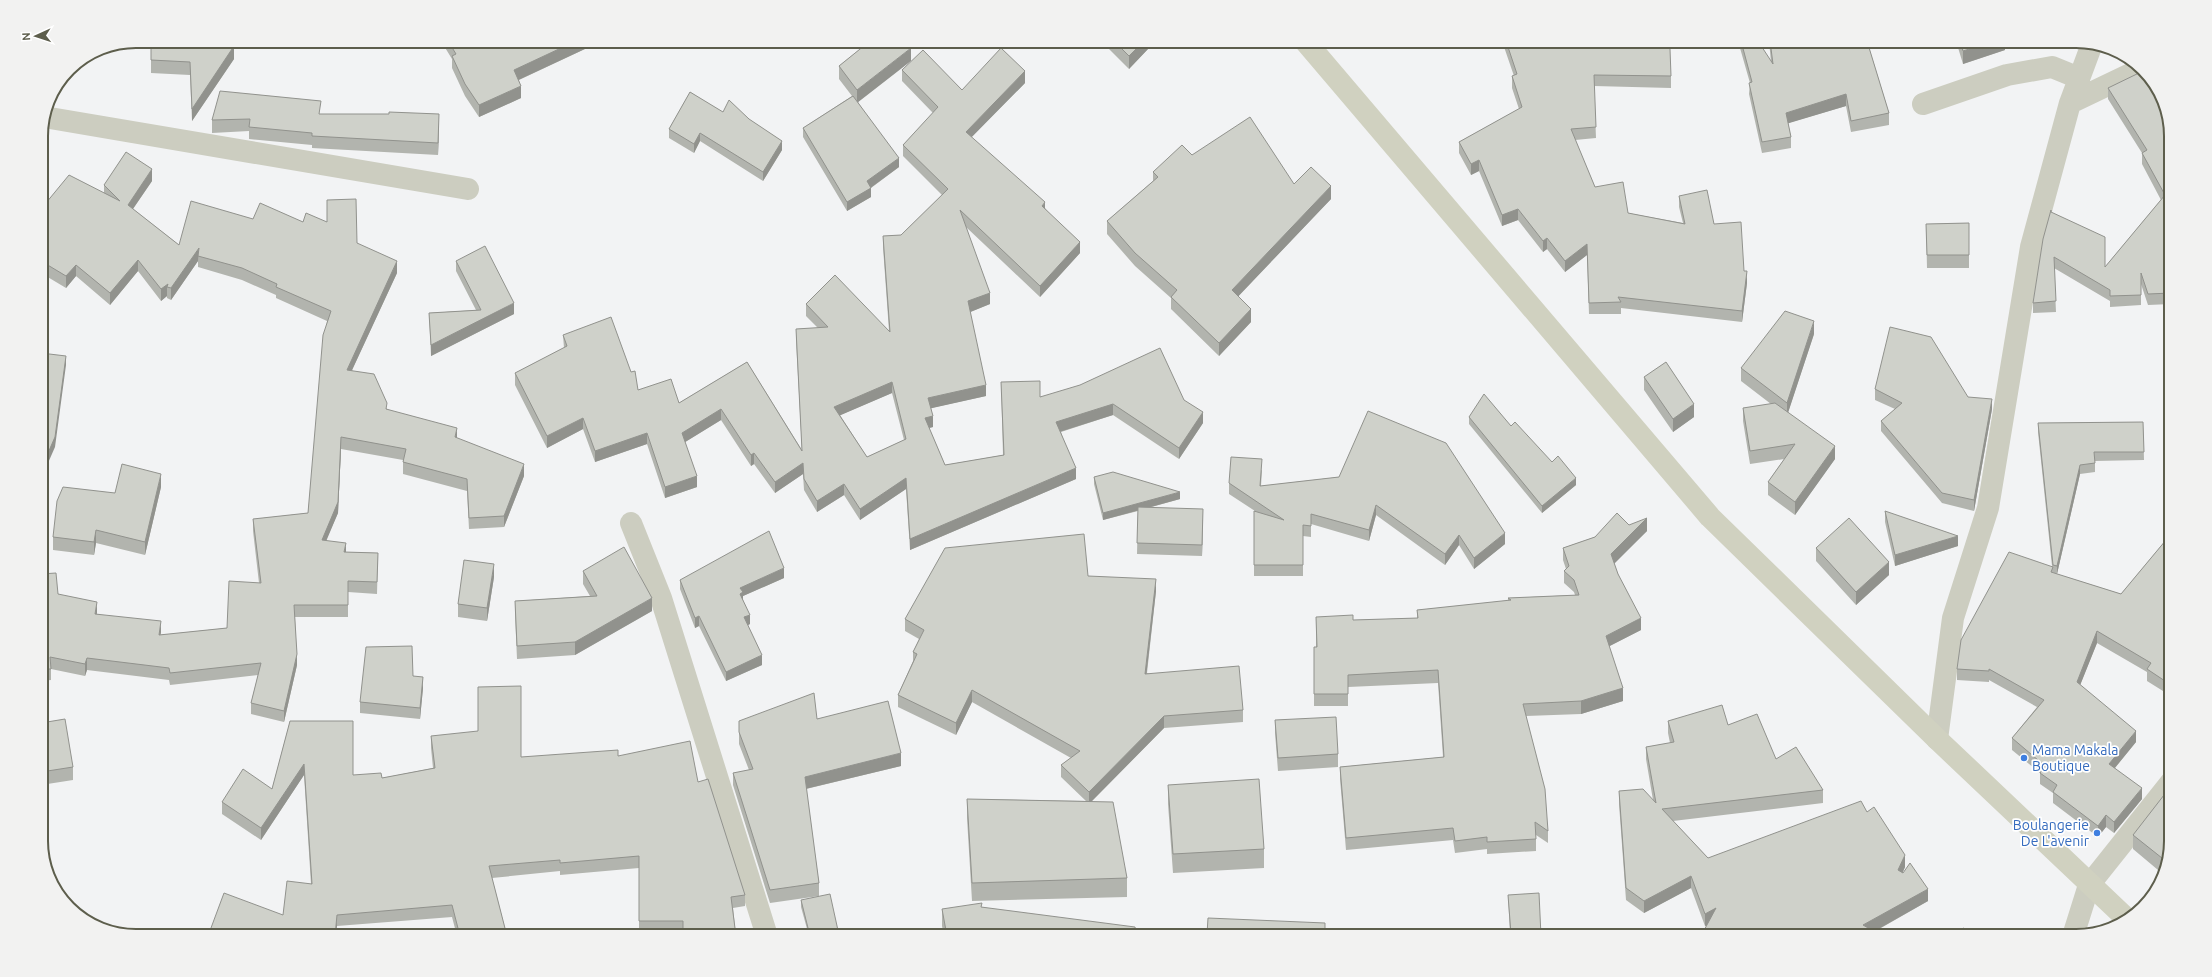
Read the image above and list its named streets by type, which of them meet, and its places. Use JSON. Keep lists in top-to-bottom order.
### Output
{
  "places": ["Mama Makala Boutique", "Boulangerie De L'avenir"],
  "north": "left"
}
